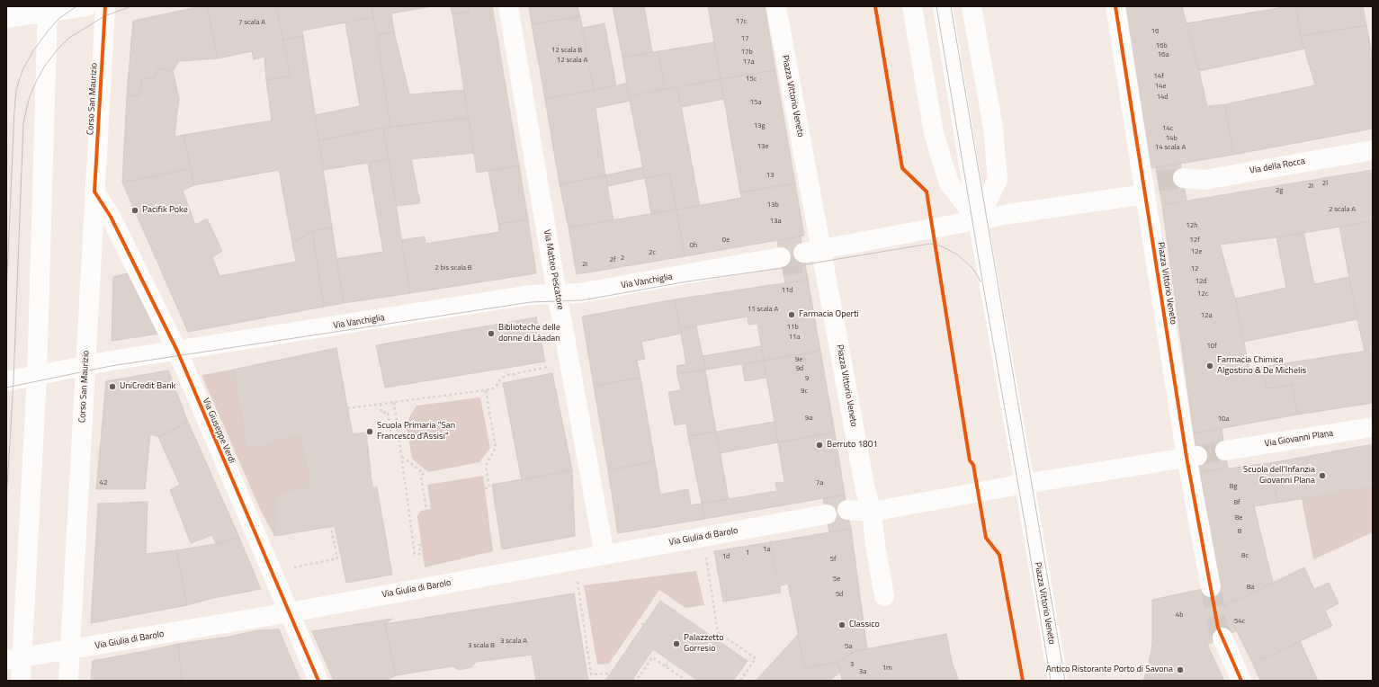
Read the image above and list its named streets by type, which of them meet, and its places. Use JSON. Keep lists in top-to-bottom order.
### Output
{
  "streets": {
    "street": [
      "Piazza Vittorio Veneto",
      "Corso San Maurizio",
      "Via della Rocca",
      "Via Matteo Pescatore",
      "Via Vanchiglia",
      "Via Giuseppe Verdi",
      "Via Giovanni Plana",
      "Via Giulia di Barolo"
    ]
  },
  "crossings": [
    ["Corso San Maurizio", "Via Vanchiglia"],
    ["Corso San Maurizio", "Via Giuseppe Verdi"],
    ["Corso San Maurizio", "Via Giulia di Barolo"],
    ["Via Matteo Pescatore", "Via Vanchiglia"],
    ["Via Matteo Pescatore", "Via Giulia di Barolo"],
    ["Via Vanchiglia", "Via Giuseppe Verdi"],
    ["Via Giuseppe Verdi", "Via Giulia di Barolo"]
  ],
  "places": [
    "Pacifik Poke",
    "Farmacia Operti",
    "Biblioteche delle donne di Làadan",
    "Farmacia Chimica Algostino & De Michelis",
    "UniCredit Bank",
    "Scuola Primaria \"San Francesco d'Assisi\"",
    "Berruto 1801",
    "Scuola dell'Infanzia Giovanni Plana",
    "Classico",
    "Palazzetto Gorresio",
    "Antico Ristorante Porto di Savona"
  ],
  "house_numbers": [
    "17c",
    "7 scala A",
    "16",
    "17",
    "16b",
    "12 scala B",
    "17b",
    "16a",
    "12 scala A",
    "17a",
    "14f",
    "15c",
    "14e",
    "14d",
    "15a",
    "13g",
    "14c",
    "14b",
    "13e",
    "14 scala A",
    "13",
    "2l",
    "2i",
    "2g",
    "13b",
    "2 scala A",
    "13a",
    "12h",
    "0e",
    "12f",
    "0h",
    "12e",
    "2c",
    "2",
    "2f",
    "2i",
    "2 bis scala B",
    "12",
    "12d",
    "11d",
    "12c",
    "11 scala A",
    "12a",
    "11b",
    "11a",
    "10f",
    "9e",
    "9d",
    "9",
    "9c",
    "9a",
    "10a",
    "42",
    "7a",
    "8g",
    "8f",
    "8e",
    "8",
    "1a",
    "1",
    "8c",
    "1d",
    "5f",
    "5e",
    "8a",
    "5d",
    "4b",
    "54c",
    "3 scala A",
    "3 scala B",
    "5a",
    "3",
    "1m",
    "3a"
  ]
}
